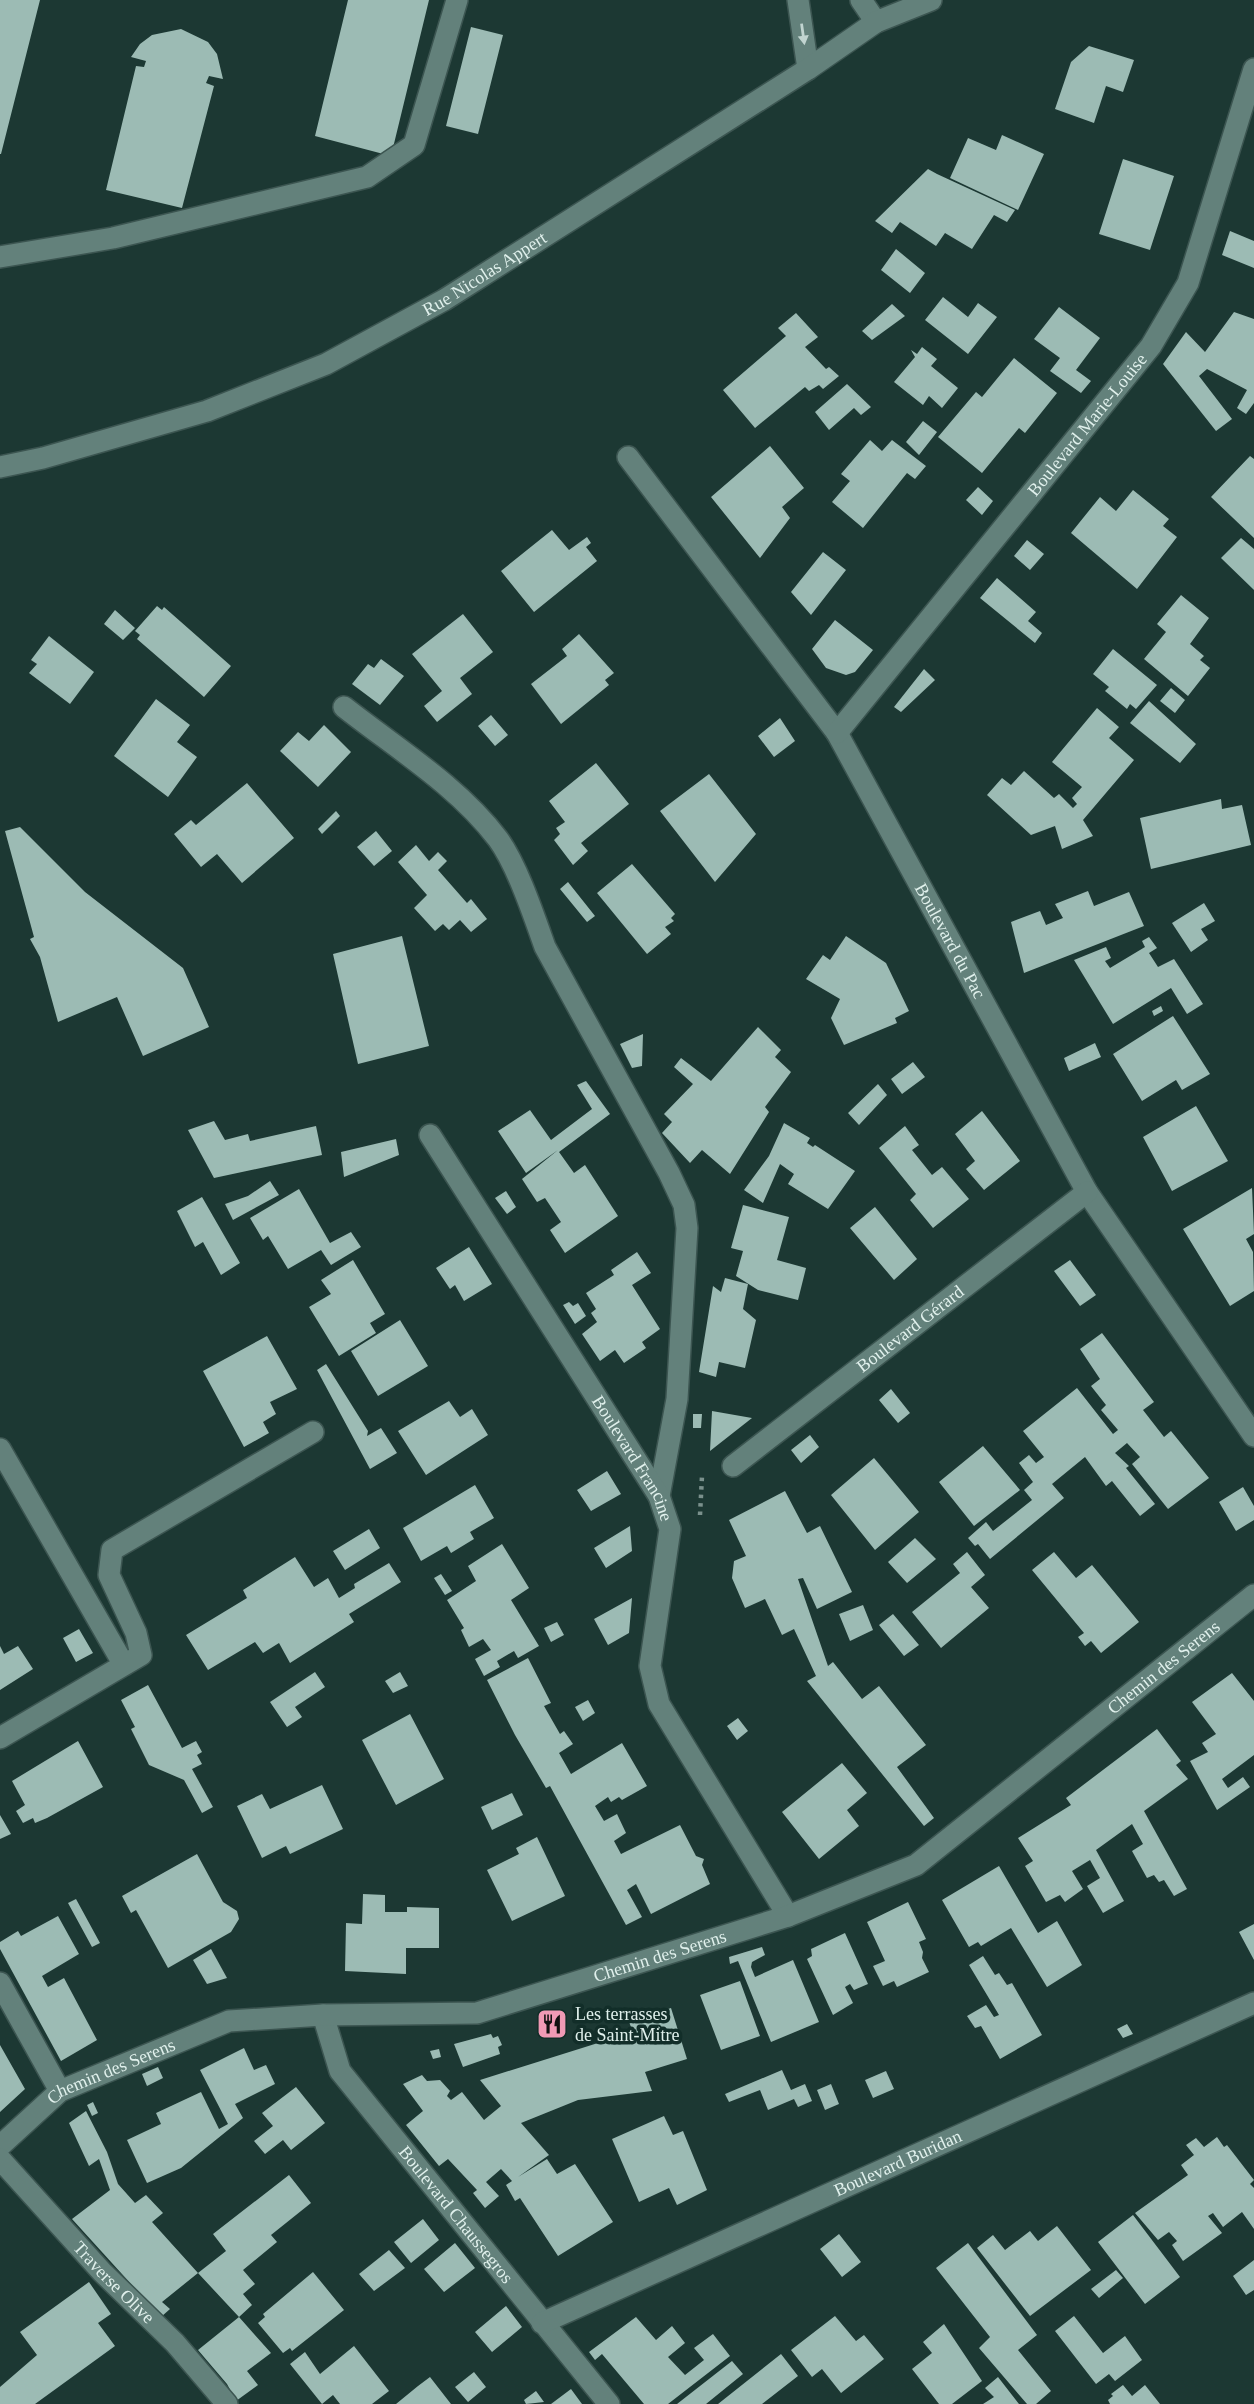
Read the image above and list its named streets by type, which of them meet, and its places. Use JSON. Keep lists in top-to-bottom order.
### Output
{
  "streets": {
    "street": [
      "Rue Nicolas Appert",
      "Boulevard Marie-Louise",
      "Boulevard du Pac",
      "Boulevard Gérard",
      "Boulevard Francine",
      "Chemin des Serens",
      "Boulevard Buridan",
      "Boulevard Chaussegros",
      "Traverse Olive"
    ]
  },
  "crossings": [
    ["Boulevard Marie-Louise", "Boulevard du Pac"],
    ["Boulevard du Pac", "Boulevard Gérard"],
    ["Boulevard Francine", "Chemin des Serens"],
    ["Chemin des Serens", "Boulevard Chaussegros"],
    ["Boulevard Buridan", "Boulevard Chaussegros"]
  ],
  "places": {
    "restaurant": ["Les terrasses de Saint-Mitre"]
  }
}
